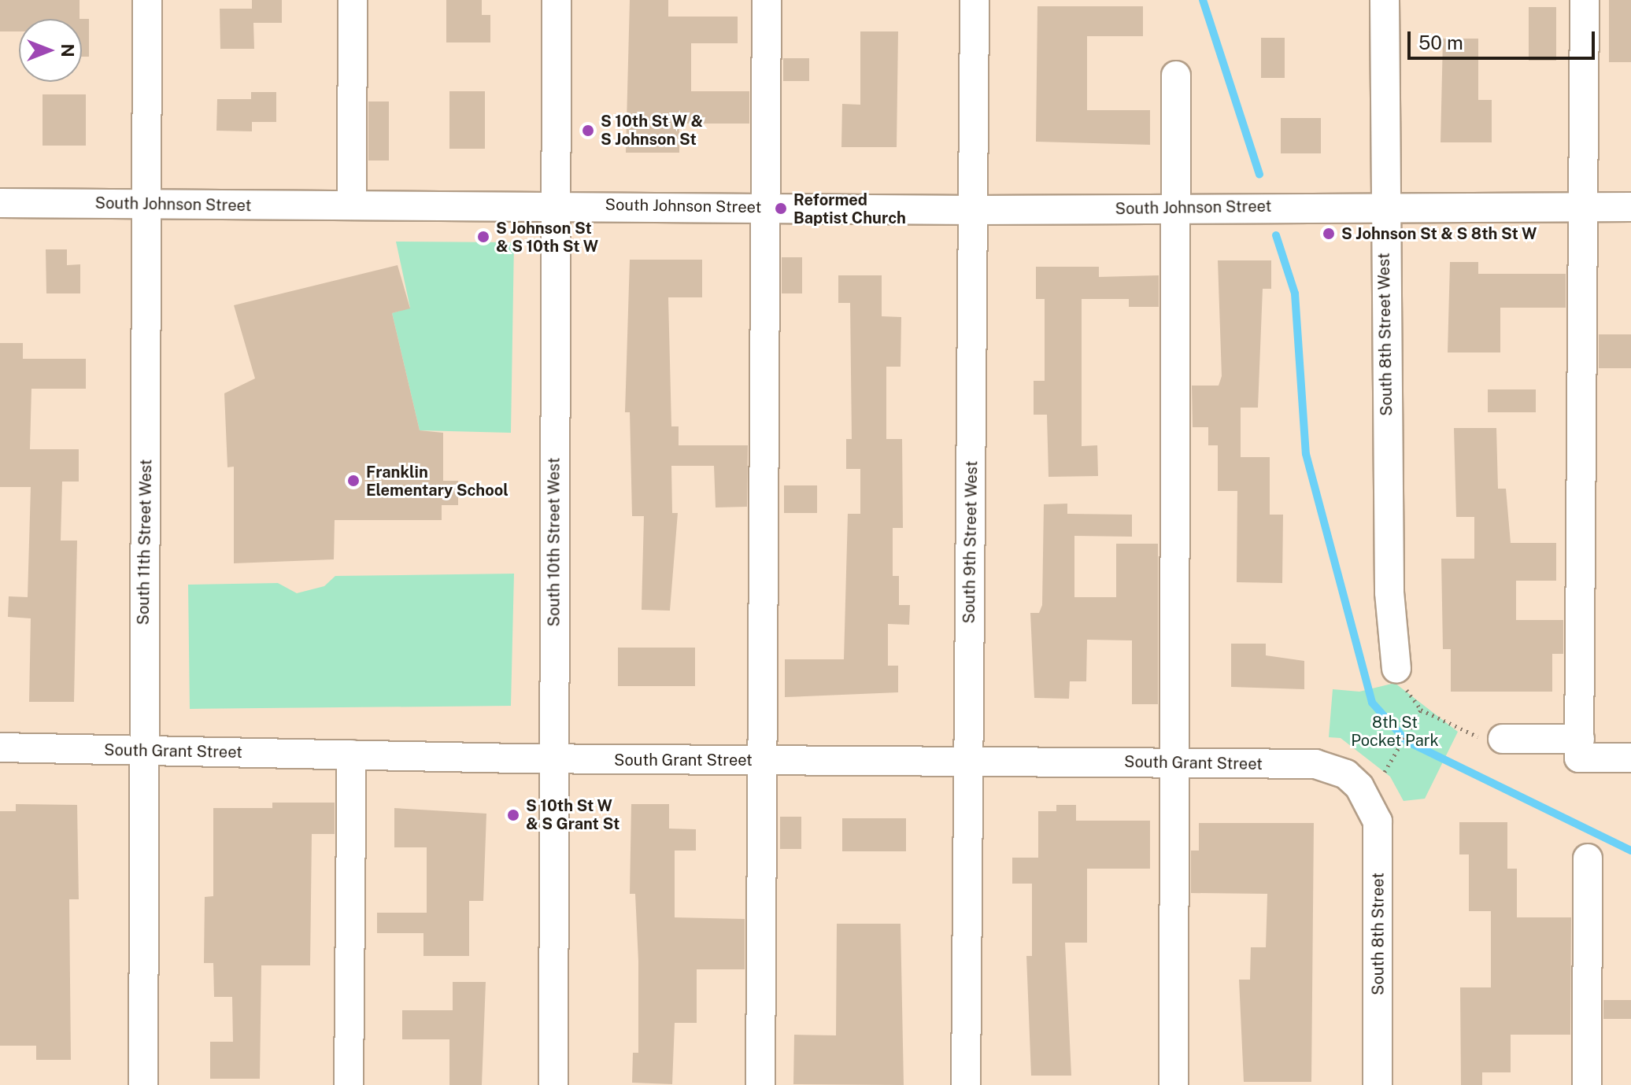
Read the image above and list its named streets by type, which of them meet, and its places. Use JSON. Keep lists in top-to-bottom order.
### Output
{
  "streets": {
    "street": [
      "South Johnson Street",
      "South 8th Street West",
      "South 11th Street West",
      "South 10th Street West",
      "South 9th Street West",
      "South Grant Street",
      "South 8th Street"
    ]
  },
  "crossings": [
    ["South Johnson Street", "South 8th Street West"],
    ["South Johnson Street", "South 11th Street West"],
    ["South Johnson Street", "South 10th Street West"],
    ["South Johnson Street", "South 9th Street West"],
    ["South 11th Street West", "South Grant Street"],
    ["South 10th Street West", "South Grant Street"],
    ["South 9th Street West", "South Grant Street"],
    ["South Grant Street", "South 8th Street"]
  ],
  "parks": ["8th St Pocket Park"],
  "places": [
    "S 10th St W & S Johnson St",
    "Reformed Baptist Church",
    "S Johnson St & S 8th St W",
    "S Johnson St & S 10th St W",
    "Franklin Elementary School",
    "S 10th St W & S Grant St"
  ],
  "scale_bar": "50 m",
  "north": "right"
}
